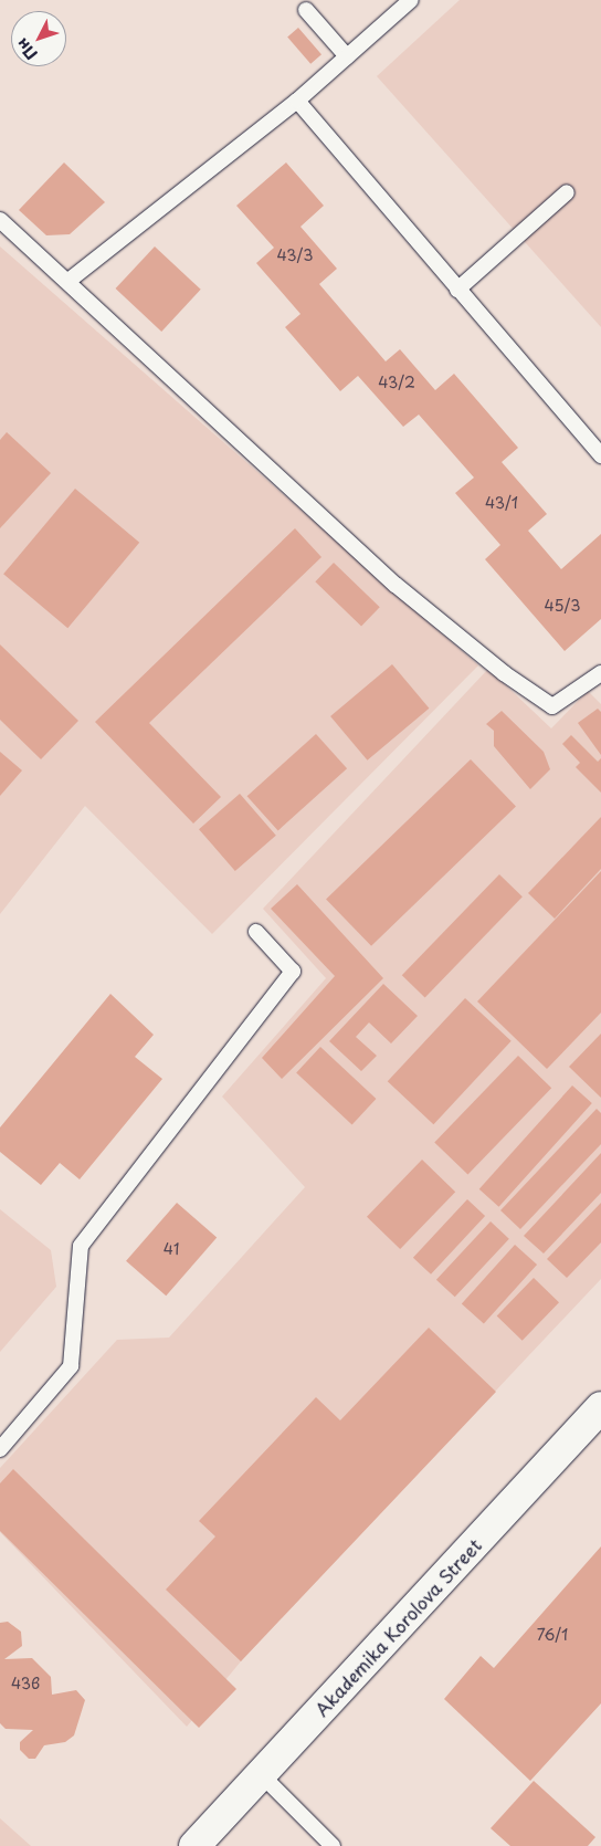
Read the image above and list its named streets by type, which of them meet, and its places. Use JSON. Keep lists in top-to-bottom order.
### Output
{
  "streets": {
    "main road": ["Akademika Korolova Street"]
  },
  "house_numbers": [
    "43/3",
    "43/2",
    "43/1",
    "45/3",
    "41",
    "76/1",
    "43в"
  ],
  "north": "bottom left"
}
